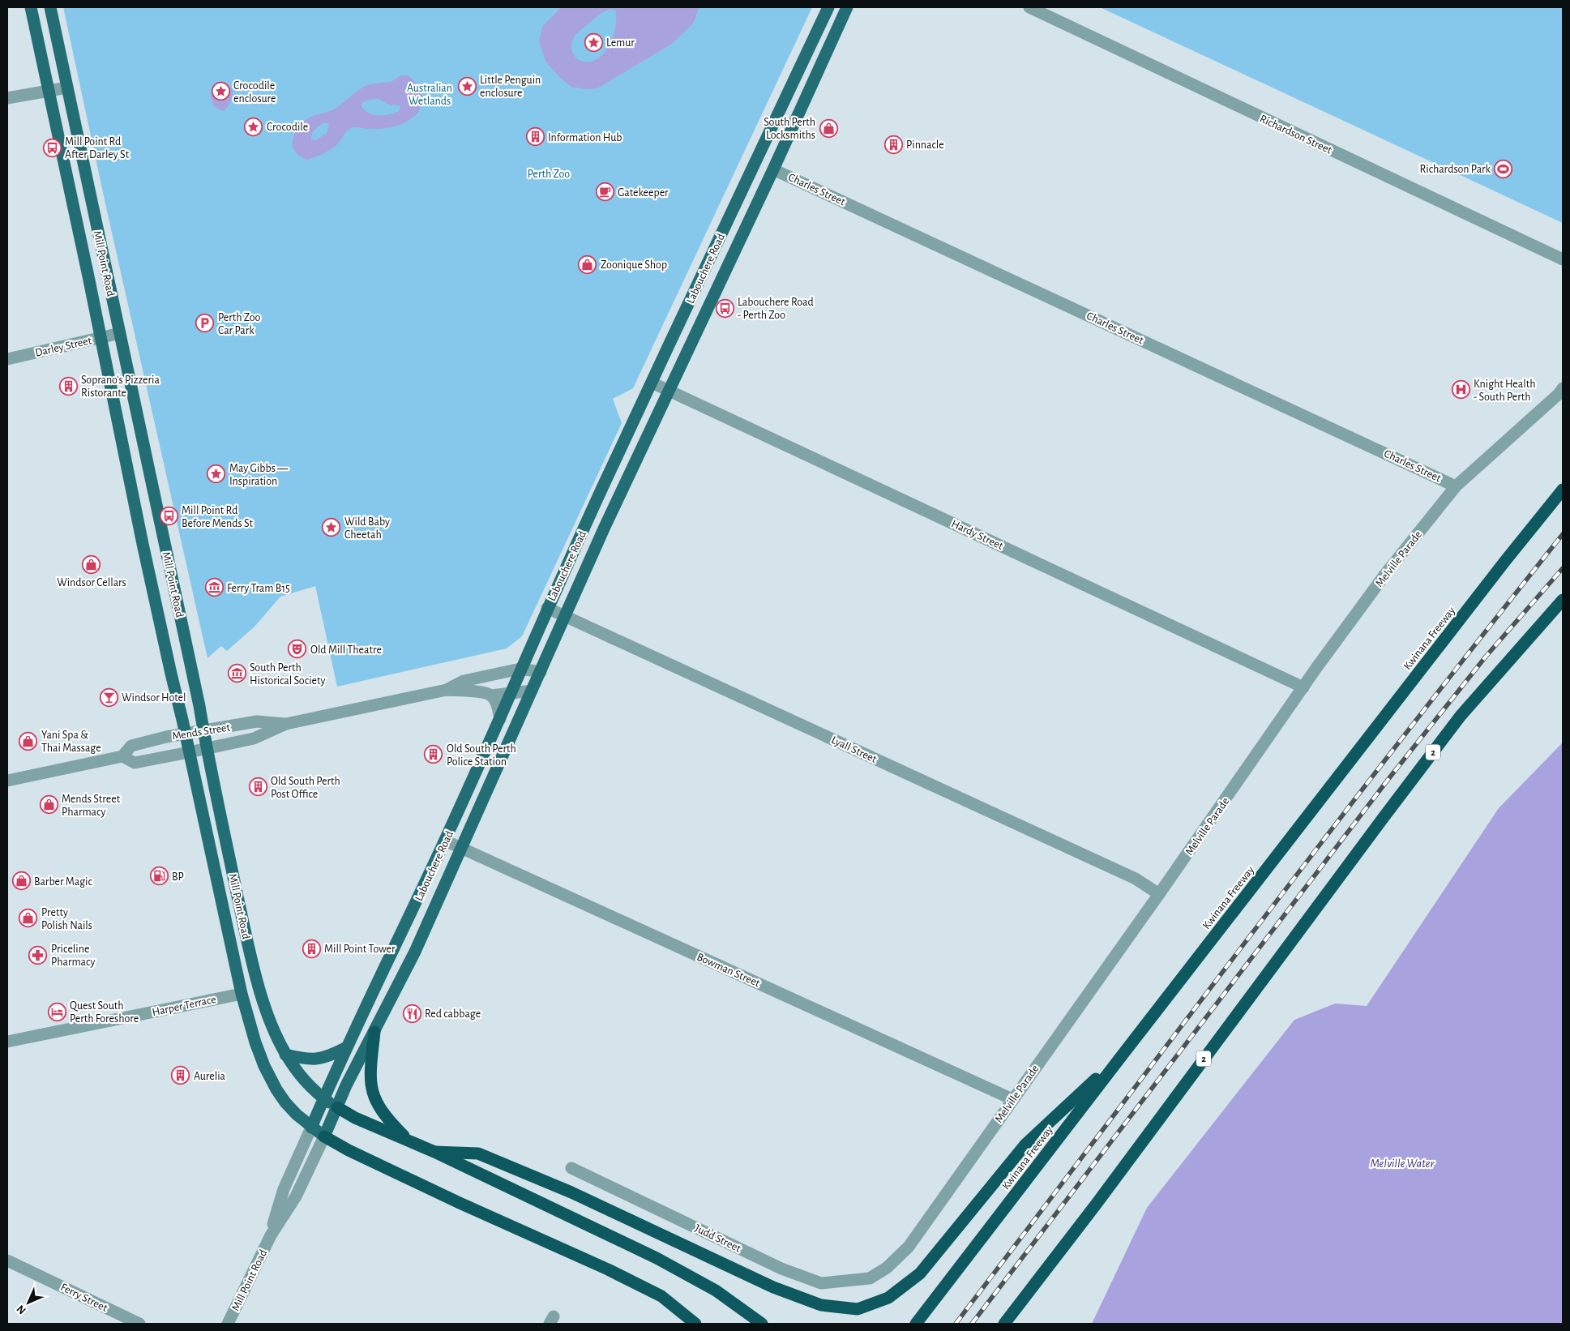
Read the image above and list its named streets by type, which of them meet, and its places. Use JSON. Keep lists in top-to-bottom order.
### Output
{
  "streets": {
    "highway": ["Kwinana Freeway", "2"],
    "main road": ["Mill Point Road", "Labouchere Road"],
    "street": [
      "Richardson Street",
      "Charles Street",
      "Darley Street",
      "Hardy Street",
      "Melville Parade",
      "Mends Street",
      "Lyall Street",
      "Bowman Street",
      "Harper Terrace",
      "Judd Street",
      "Ferry Street"
    ]
  },
  "crossings": [
    ["Charles Street", "Labouchere Road"],
    ["Charles Street", "Melville Parade"],
    ["Mill Point Road", "Labouchere Road"],
    ["Mill Point Road", "Darley Street"],
    ["Mill Point Road", "Mends Street"],
    ["Mill Point Road", "Harper Terrace"],
    ["Labouchere Road", "Hardy Street"],
    ["Labouchere Road", "Mends Street"],
    ["Labouchere Road", "Lyall Street"],
    ["Labouchere Road", "Bowman Street"],
    ["Hardy Street", "Melville Parade"],
    ["Melville Parade", "Lyall Street"],
    ["Melville Parade", "Bowman Street"],
    ["Melville Parade", "Judd Street"]
  ],
  "water": ["Melville Water"],
  "parks": ["Australian Wetlands", "Perth Zoo"],
  "places": {
    "place": [
      "Lemur",
      "Little Penguin enclosure",
      "Crocodile enclosure",
      "Crocodile",
      "May Gibbs — Inspiration",
      "Wild Baby Cheetah"
    ],
    "shop": [
      "South Perth Locksmiths",
      "Zoonique Shop",
      "Windsor Cellars",
      "Yani Spa & Thai Massage",
      "Mends Street Pharmacy",
      "Barber Magic",
      "Pretty Polish Nails"
    ],
    "building": [
      "Information Hub",
      "Pinnacle",
      "Soprano's Pizzeria Ristorante",
      "Old South Perth Police Station",
      "Old South Perth Post Office",
      "Mill Point Tower",
      "Aurelia"
    ],
    "bus stop": ["Mill Point Rd After Darley St", "Labouchere Road - Perth Zoo", "Mill Point Rd Before Mends St"],
    "sports": ["Richardson Park"],
    "cafe": ["Gatekeeper"],
    "parking": ["Perth Zoo Car Park"],
    "hospital": ["Knight Health - South Perth"],
    "museum": ["Ferry Tram B15", "South Perth Historical Society"],
    "theatre": ["Old Mill Theatre"],
    "bar": ["Windsor Hotel"],
    "fuel station": ["BP"],
    "pharmacy": ["Priceline Pharmacy"],
    "hotel": ["Quest South Perth Foreshore"],
    "restaurant": ["Red cabbage"]
  },
  "north": "bottom left"
}
